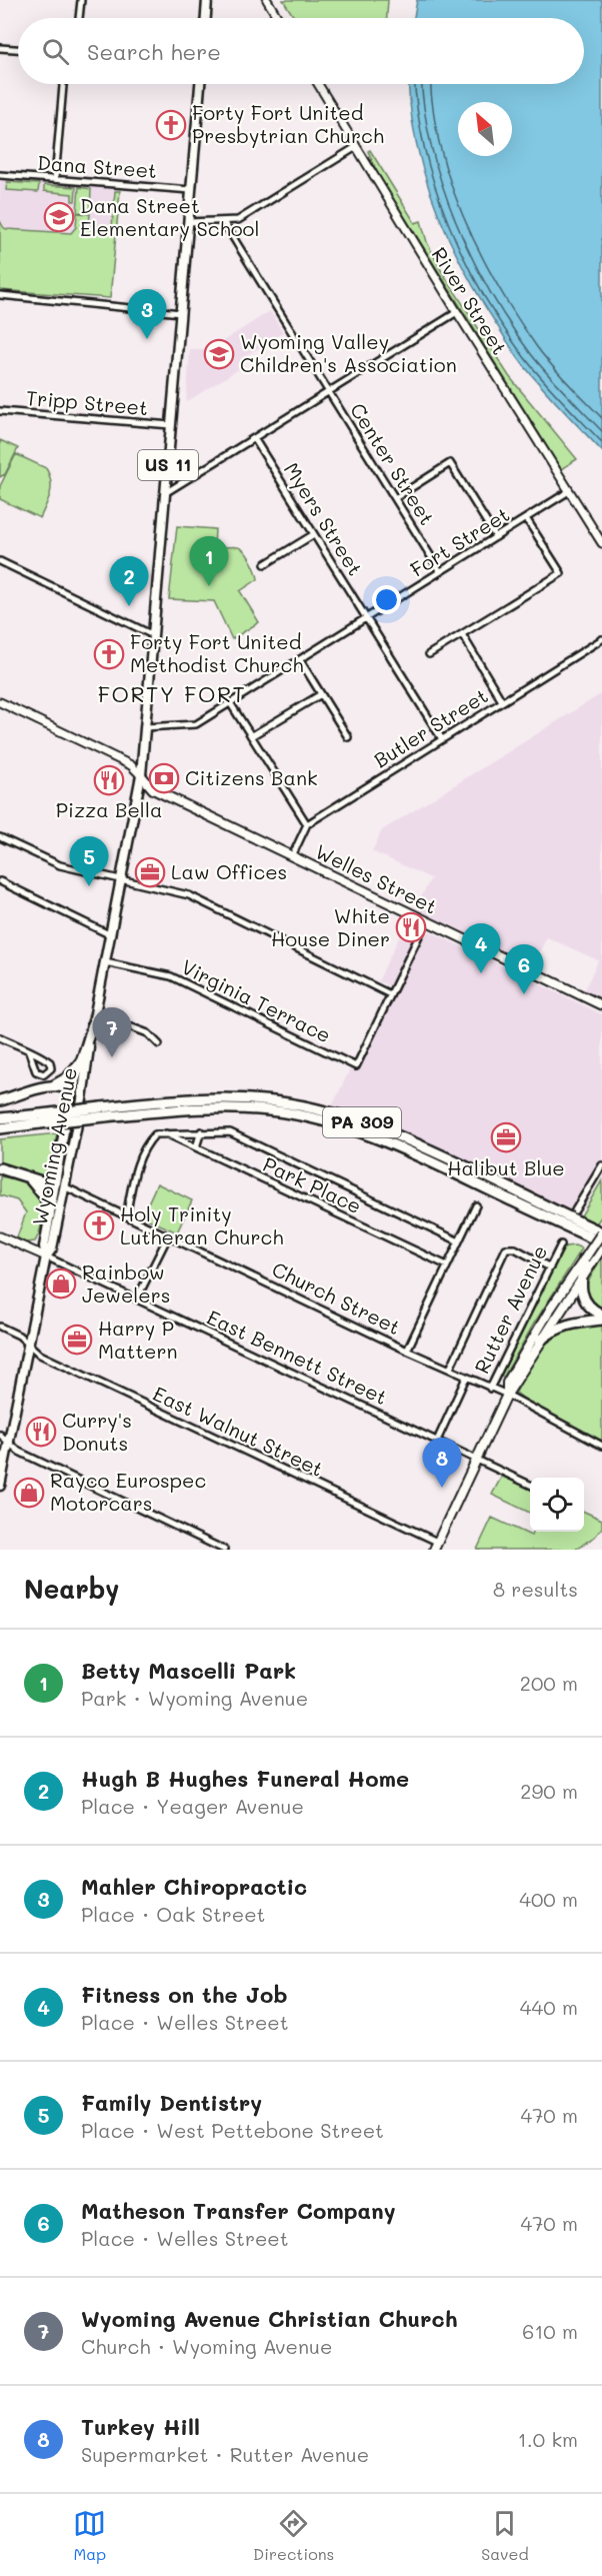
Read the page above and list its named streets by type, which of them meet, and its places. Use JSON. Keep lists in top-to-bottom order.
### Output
{
  "streets": {
    "highway": ["PA 309"],
    "main road": [
      "US 11",
      "Welles Street",
      "Wyoming Avenue",
      "Church Street",
      "Rutter Avenue"
    ],
    "street": [
      "Dana Street",
      "River Street",
      "Tripp Street",
      "Center Street",
      "Myers Street",
      "Fort Street",
      "Butler Street",
      "Virginia Terrace",
      "Park Place",
      "East Bennett Street",
      "East Walnut Street"
    ]
  },
  "crossings": [
    ["Dana Street", "Wyoming Avenue"],
    ["River Street", "Fort Street"],
    ["Tripp Street", "Wyoming Avenue"],
    ["Center Street", "Fort Street"],
    ["Myers Street", "Fort Street"],
    ["Myers Street", "Butler Street"],
    ["Fort Street", "Wyoming Avenue"],
    ["Welles Street", "Wyoming Avenue"],
    ["Virginia Terrace", "Wyoming Avenue"],
    ["PA 309", "Rutter Avenue"],
    ["Wyoming Avenue", "Church Street"],
    ["Wyoming Avenue", "East Bennett Street"],
    ["Wyoming Avenue", "East Walnut Street"],
    ["Church Street", "Rutter Avenue"],
    ["Rutter Avenue", "East Bennett Street"],
    ["Rutter Avenue", "East Walnut Street"]
  ],
  "districts": ["FORTY FORT"],
  "places": {
    "church": ["Forty Fort United Presbytrian Church", "Forty Fort United Methodist Church", "Holy Trinity Lutheran Church"],
    "school or university": ["Dana Street Elementary School", "Wyoming Valley Children's Association"],
    "bank": ["Citizens Bank"],
    "restaurant": ["Pizza Bella", "White House Diner", "Curry's Donuts"],
    "office": ["Law Offices", "Halibut Blue", "Harry P Mattern"],
    "shop": ["Rainbow Jewelers", "Rayco Eurospec Motorcars"]
  },
  "north": "top left",
  "page": {
    "search": "Search here",
    "pins": [
      "3",
      "1",
      "2",
      "5",
      "4",
      "6",
      "7",
      "8"
    ],
    "heading": ["Nearby", "8 results"],
    "list": [
      {
        "mark": "1",
        "name": "Betty Mascelli Park",
        "note": "Park · Wyoming Avenue",
        "value": "200 m"
      },
      {
        "mark": "2",
        "name": "Hugh B Hughes Funeral Home",
        "note": "Place · Yeager Avenue",
        "value": "290 m"
      },
      {
        "mark": "3",
        "name": "Mahler Chiropractic",
        "note": "Place · Oak Street",
        "value": "400 m"
      },
      {
        "mark": "4",
        "name": "Fitness on the Job",
        "note": "Place · Welles Street",
        "value": "440 m"
      },
      {
        "mark": "5",
        "name": "Family Dentistry",
        "note": "Place · West Pettebone Street",
        "value": "470 m"
      },
      {
        "mark": "6",
        "name": "Matheson Transfer Company",
        "note": "Place · Welles Street",
        "value": "470 m"
      },
      {
        "mark": "7",
        "name": "Wyoming Avenue Christian Church",
        "note": "Church · Wyoming Avenue",
        "value": "610 m"
      },
      {
        "mark": "8",
        "name": "Turkey Hill",
        "note": "Supermarket · Rutter Avenue",
        "value": "1.0 km"
      }
    ],
    "nav": ["Map", "Directions", "Saved"]
  }
}
